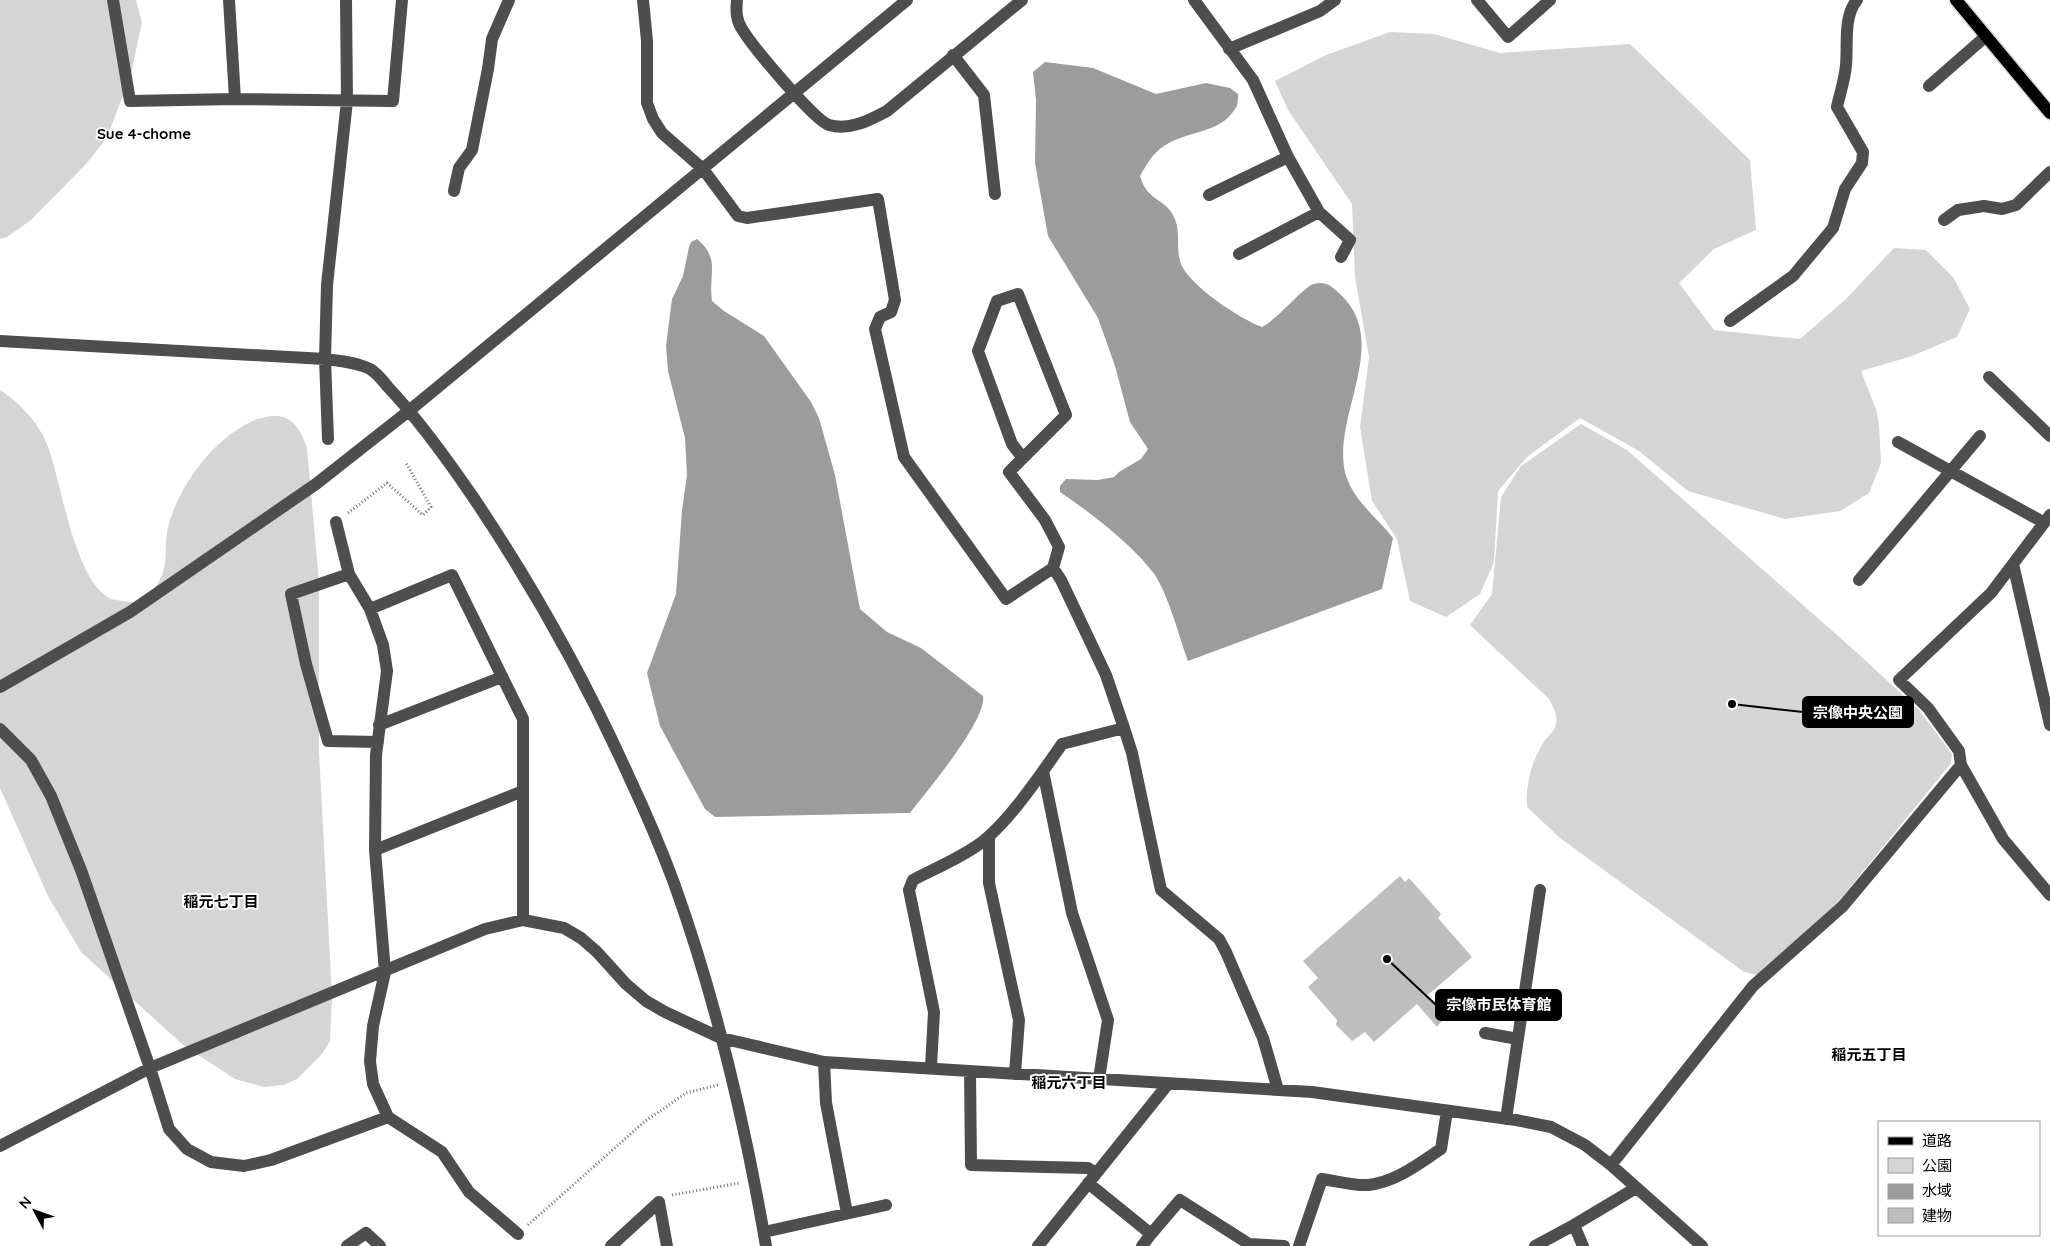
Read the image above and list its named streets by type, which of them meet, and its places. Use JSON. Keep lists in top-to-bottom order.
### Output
{
  "districts": [
    "Sue 4-chome",
    "稲元七丁目",
    "稲元五丁目",
    "稲元六丁目"
  ],
  "places": ["宗像中央公園", "宗像市民体育館"],
  "legend": [
    "道路",
    "公園",
    "水域",
    "建物"
  ],
  "north": "top left"
}
